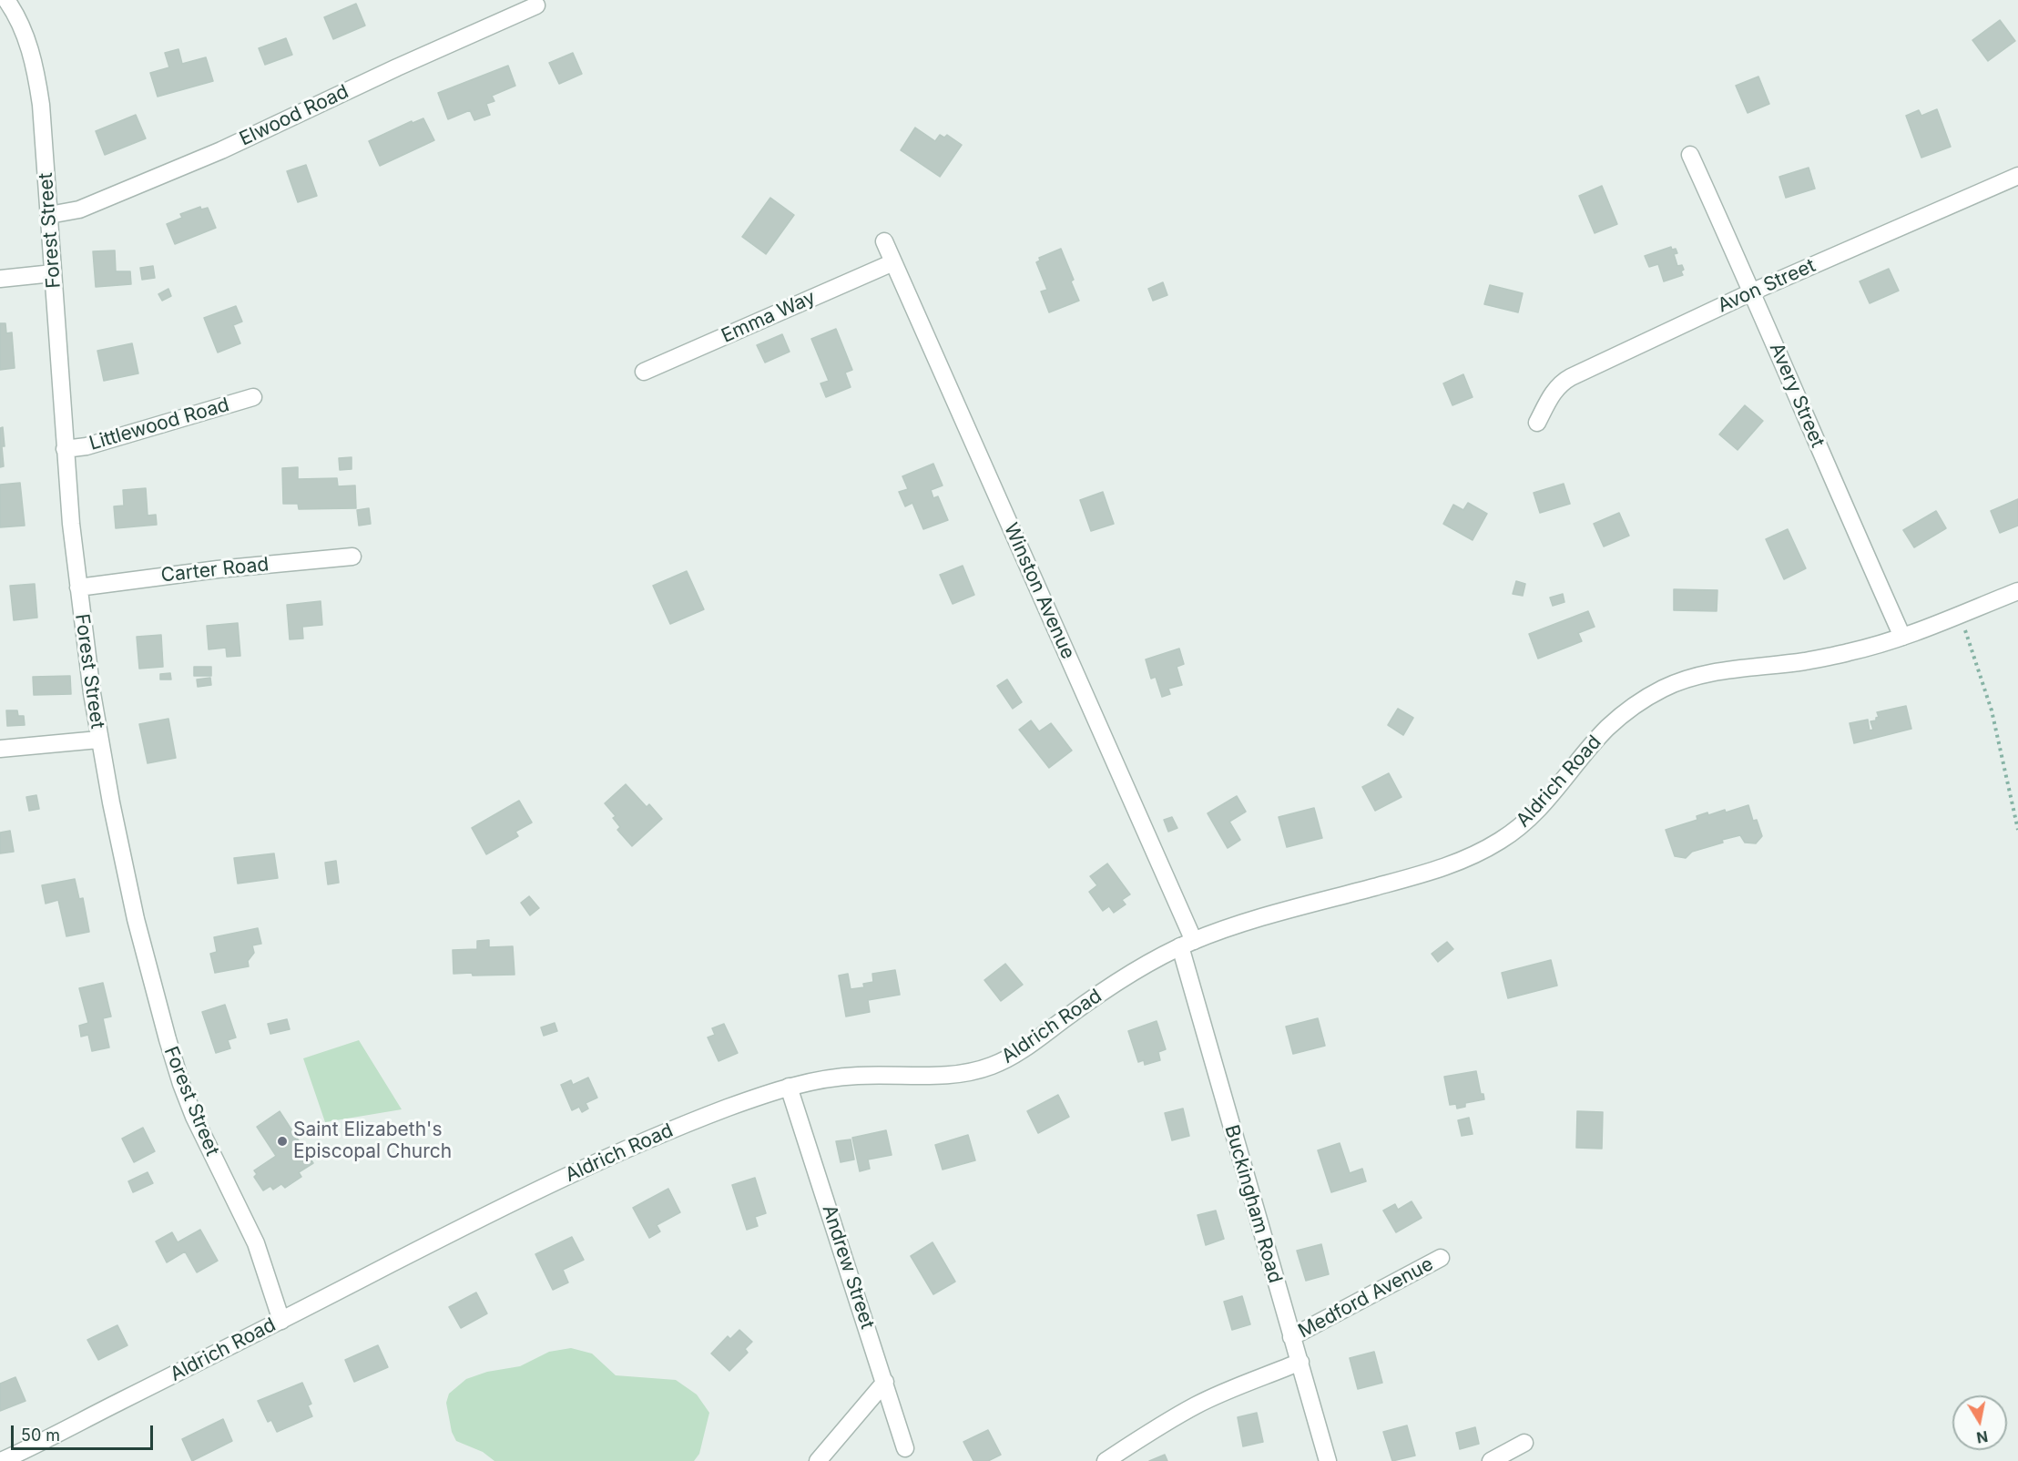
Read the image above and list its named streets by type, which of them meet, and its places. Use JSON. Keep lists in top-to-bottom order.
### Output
{
  "streets": {
    "street": [
      "Elwood Road",
      "Forest Street",
      "Avon Street",
      "Emma Way",
      "Avery Street",
      "Littlewood Road",
      "Carter Road",
      "Winston Avenue",
      "Aldrich Road",
      "Buckingham Road",
      "Andrew Street",
      "Medford Avenue"
    ]
  },
  "crossings": [
    ["Elwood Road", "Forest Street"],
    ["Forest Street", "Littlewood Road"],
    ["Forest Street", "Carter Road"],
    ["Forest Street", "Aldrich Road"],
    ["Avon Street", "Avery Street"],
    ["Emma Way", "Winston Avenue"],
    ["Avery Street", "Aldrich Road"],
    ["Winston Avenue", "Aldrich Road"],
    ["Winston Avenue", "Buckingham Road"],
    ["Aldrich Road", "Buckingham Road"],
    ["Aldrich Road", "Andrew Street"],
    ["Buckingham Road", "Medford Avenue"]
  ],
  "places": ["Saint Elizabeth's Episcopal Church"],
  "scale_bar": "50 m",
  "north": "bottom"
}
